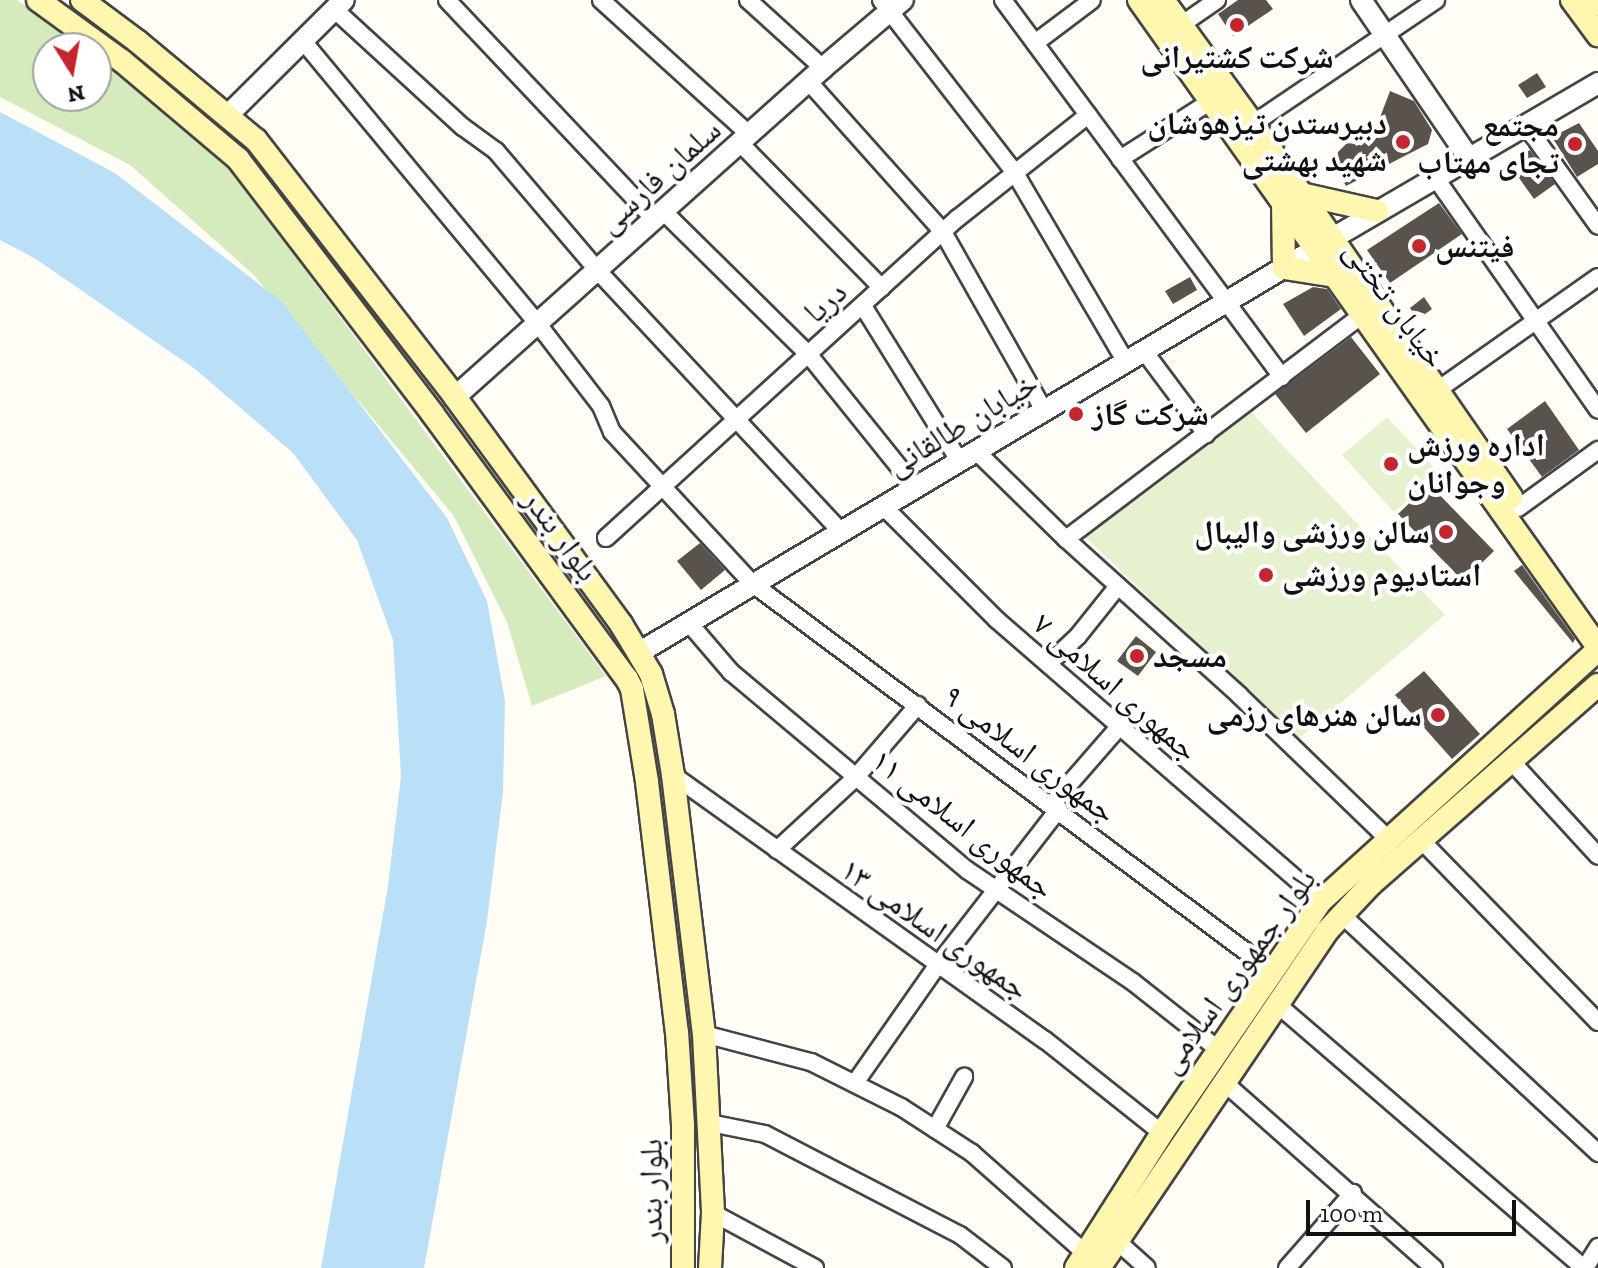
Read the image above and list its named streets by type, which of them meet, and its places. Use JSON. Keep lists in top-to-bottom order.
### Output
{
  "streets": {
    "main road": ["خیابان تختی", "بلوار بندر", "بلوار جمهوری اسلامی"],
    "street": [
      "سلمان فارسی",
      "دریا",
      "خیابان طالقانی",
      "جمهوری اسلامی ۷",
      "جمهوری اسلامی ۹",
      "جمهوری اسلامی ۱۱",
      "جمهوری اسلامی ۱۳"
    ]
  },
  "crossings": [
    ["سلمان فارسی", "بلوار بندر"],
    ["سلمان فارسی", "جمهوری اسلامی ۹"],
    ["دریا", "جمهوری اسلامی ۹"],
    ["خیابان تختی", "خیابان طالقانی"],
    ["خیابان تختی", "بلوار جمهوری اسلامی"],
    ["خیابان طالقانی", "بلوار بندر"],
    ["خیابان طالقانی", "جمهوری اسلامی ۷"],
    ["خیابان طالقانی", "جمهوری اسلامی ۹"],
    ["خیابان طالقانی", "جمهوری اسلامی ۱۱"],
    ["بلوار بندر", "جمهوری اسلامی ۱۳"],
    ["جمهوری اسلامی ۷", "بلوار جمهوری اسلامی"],
    ["جمهوری اسلامی ۹", "بلوار جمهوری اسلامی"],
    ["جمهوری اسلامی ۱۱", "بلوار جمهوری اسلامی"],
    ["جمهوری اسلامی ۱۳", "بلوار جمهوری اسلامی"]
  ],
  "places": [
    "شرکت کشتیرانی",
    "دبیرستدن تیزهوشان شهید بهشتی",
    "مجتمع تجای مهتاب",
    "فیتنس",
    "شرکت گاز",
    "اداره ورزش وجوانان",
    "سالن ورزشی والیبال",
    "استادیوم ورزشی",
    "مسجد",
    "سالن هنرهای رزمی"
  ],
  "scale_bar": "100 m",
  "north": "bottom"
}
